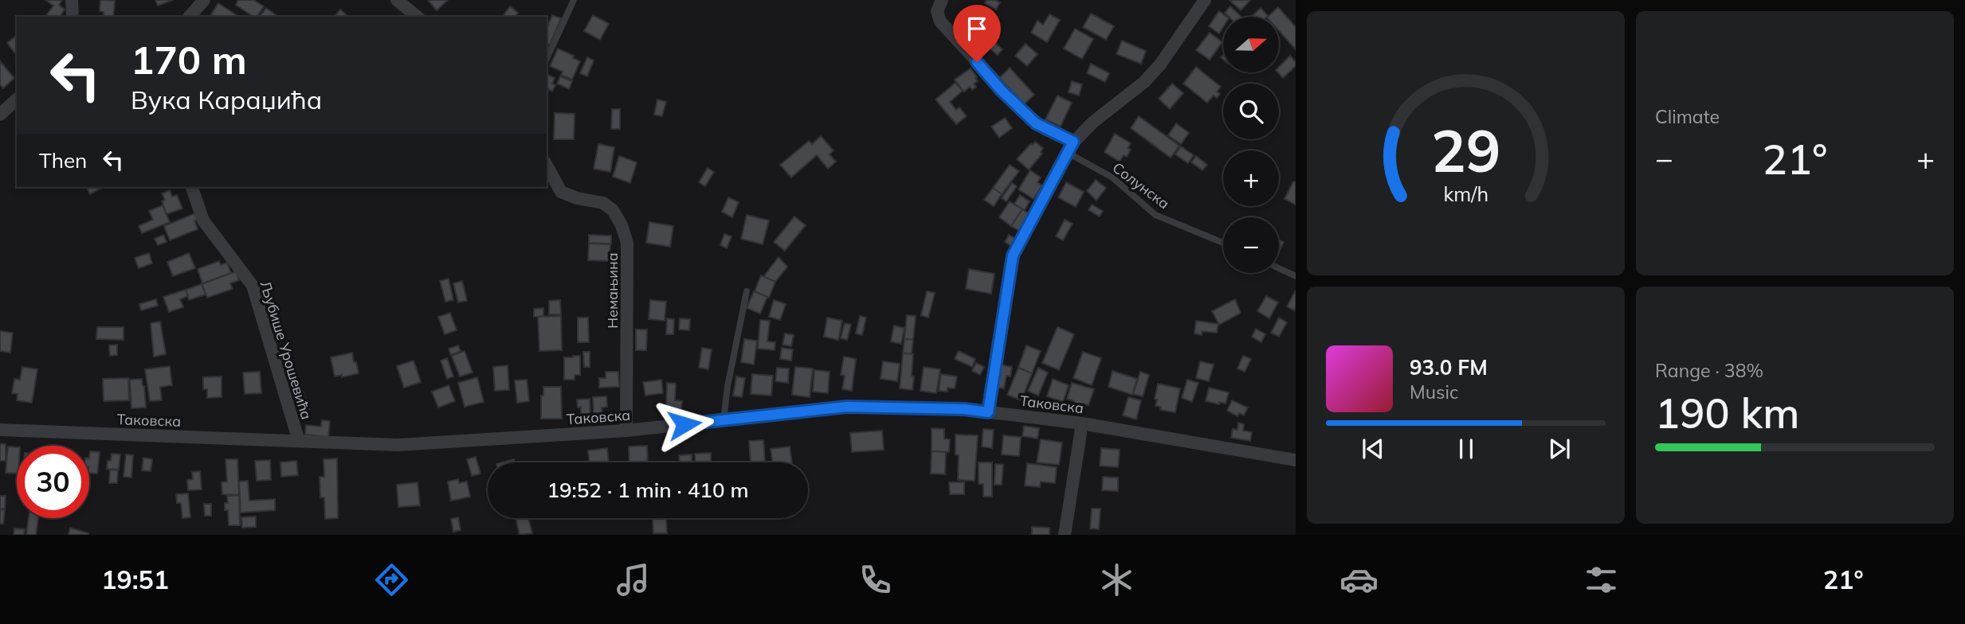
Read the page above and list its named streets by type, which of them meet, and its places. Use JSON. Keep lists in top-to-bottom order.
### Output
{
  "streets": {
    "street": ["Немањина", "Љубише Урошевића", "Таковска"],
    "lane": ["Солунска"]
  },
  "crossings": [
    ["Немањина", "Таковска"],
    ["Љубише Урошевића", "Таковска"]
  ],
  "north": "right",
  "page": {
    "tile": [
      "Climate",
      ["Range · 38%", "190 km"]
    ],
    "map_buttons": ["+", "−"],
    "turn": ["170 m", "Вука Караџића"],
    "then": "Then",
    "heat": ["−", "21°", "+"],
    "song": ["93.0 FM", "Music"],
    "limit": "30",
    "trip": "19:52 · 1 min · 410 m",
    "tabs": ["19:51", "21°"],
    "gauge": ["29", "km/h"]
  }
}
